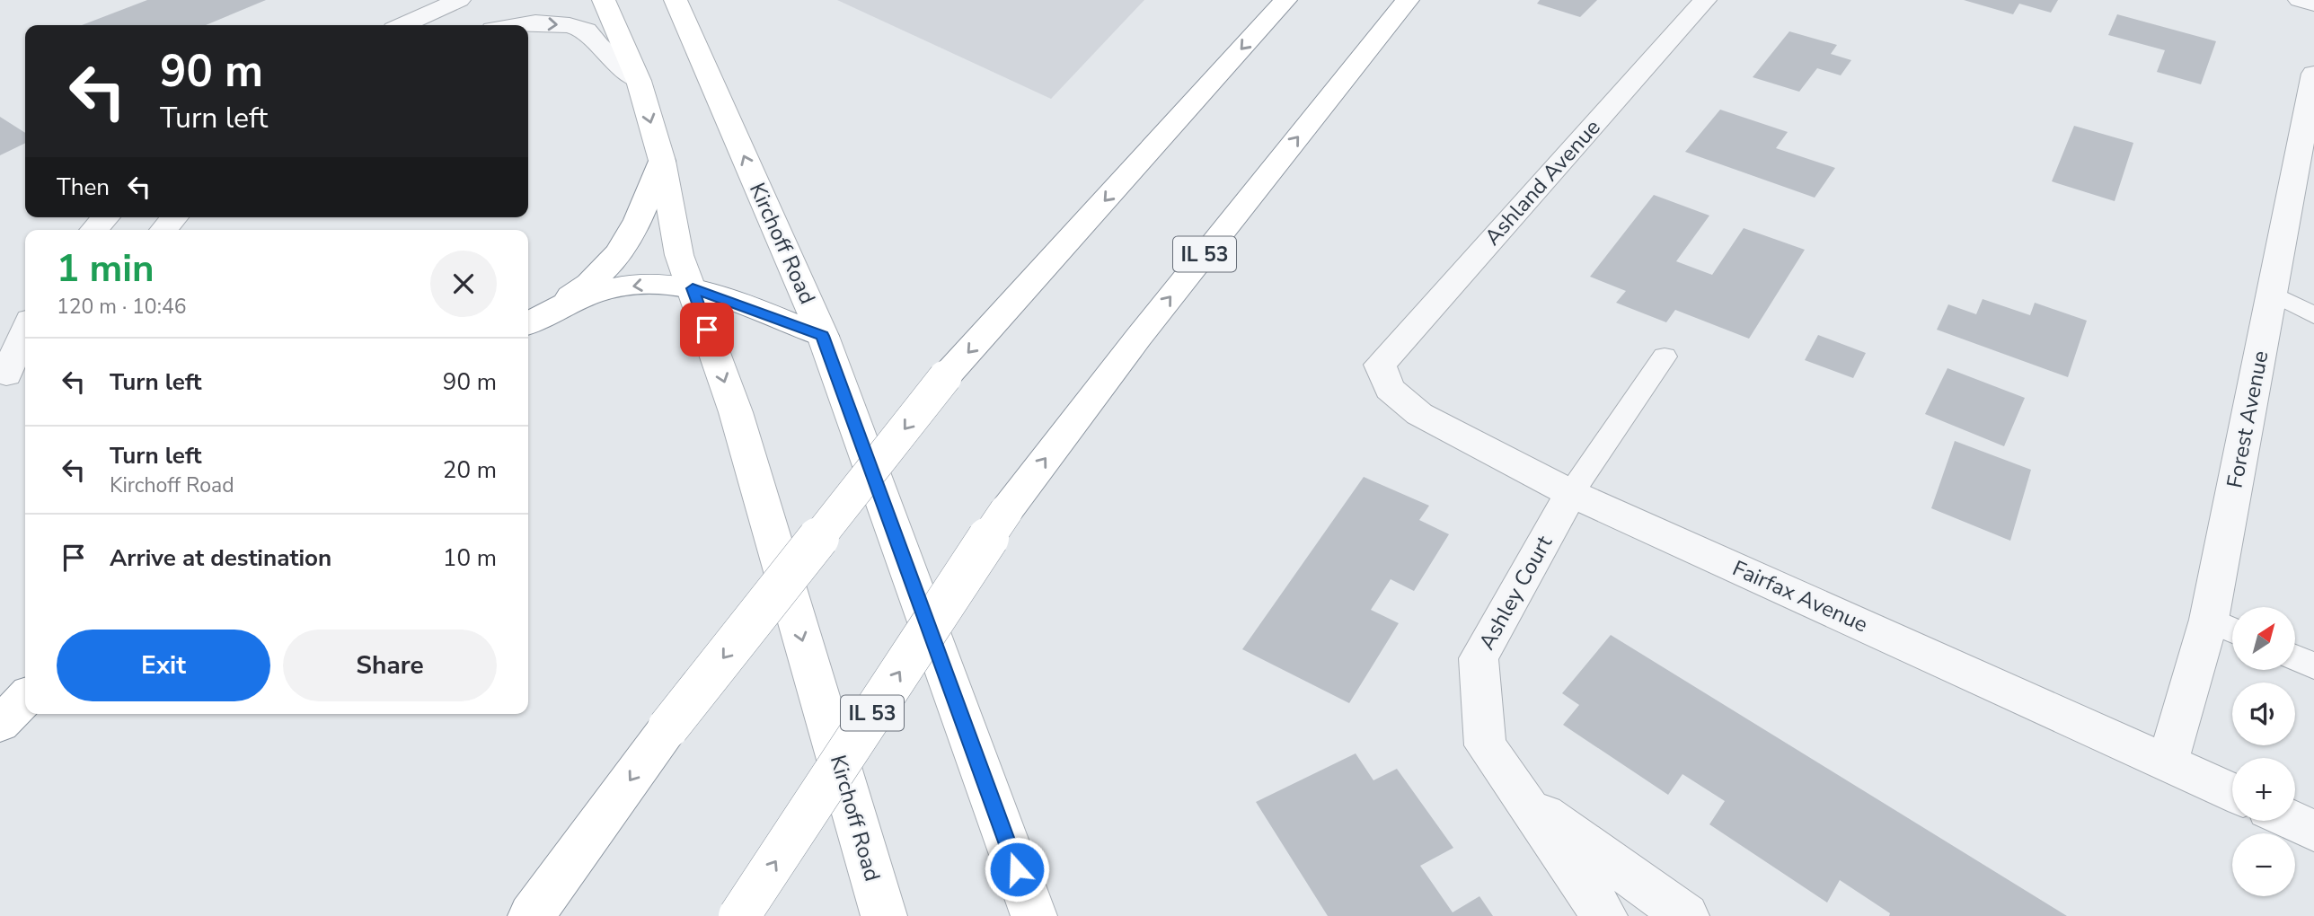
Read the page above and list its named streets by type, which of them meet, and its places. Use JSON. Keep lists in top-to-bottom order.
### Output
{
  "streets": {
    "main road": ["Kirchoff Road", "IL 53"],
    "street": [
      "Ashland Avenue",
      "Forest Avenue",
      "Ashley Court",
      "Fairfax Avenue"
    ]
  },
  "crossings": [
    ["Ashland Avenue", "Fairfax Avenue"],
    ["Forest Avenue", "Fairfax Avenue"],
    ["Ashley Court", "Fairfax Avenue"]
  ],
  "north": "top right",
  "page": {
    "turn": ["90 m", "Turn left"],
    "then": "Then",
    "heading": ["1 min", "120 m · 10:46"],
    "list": [
      {
        "name": "Turn left",
        "value": "90 m"
      },
      {
        "name": "Turn left",
        "note": "Kirchoff Road",
        "value": "20 m"
      },
      {
        "name": "Arrive at destination",
        "value": "10 m"
      }
    ],
    "map_buttons": ["+", "−"],
    "buttons": ["Exit", "Share"]
  }
}
